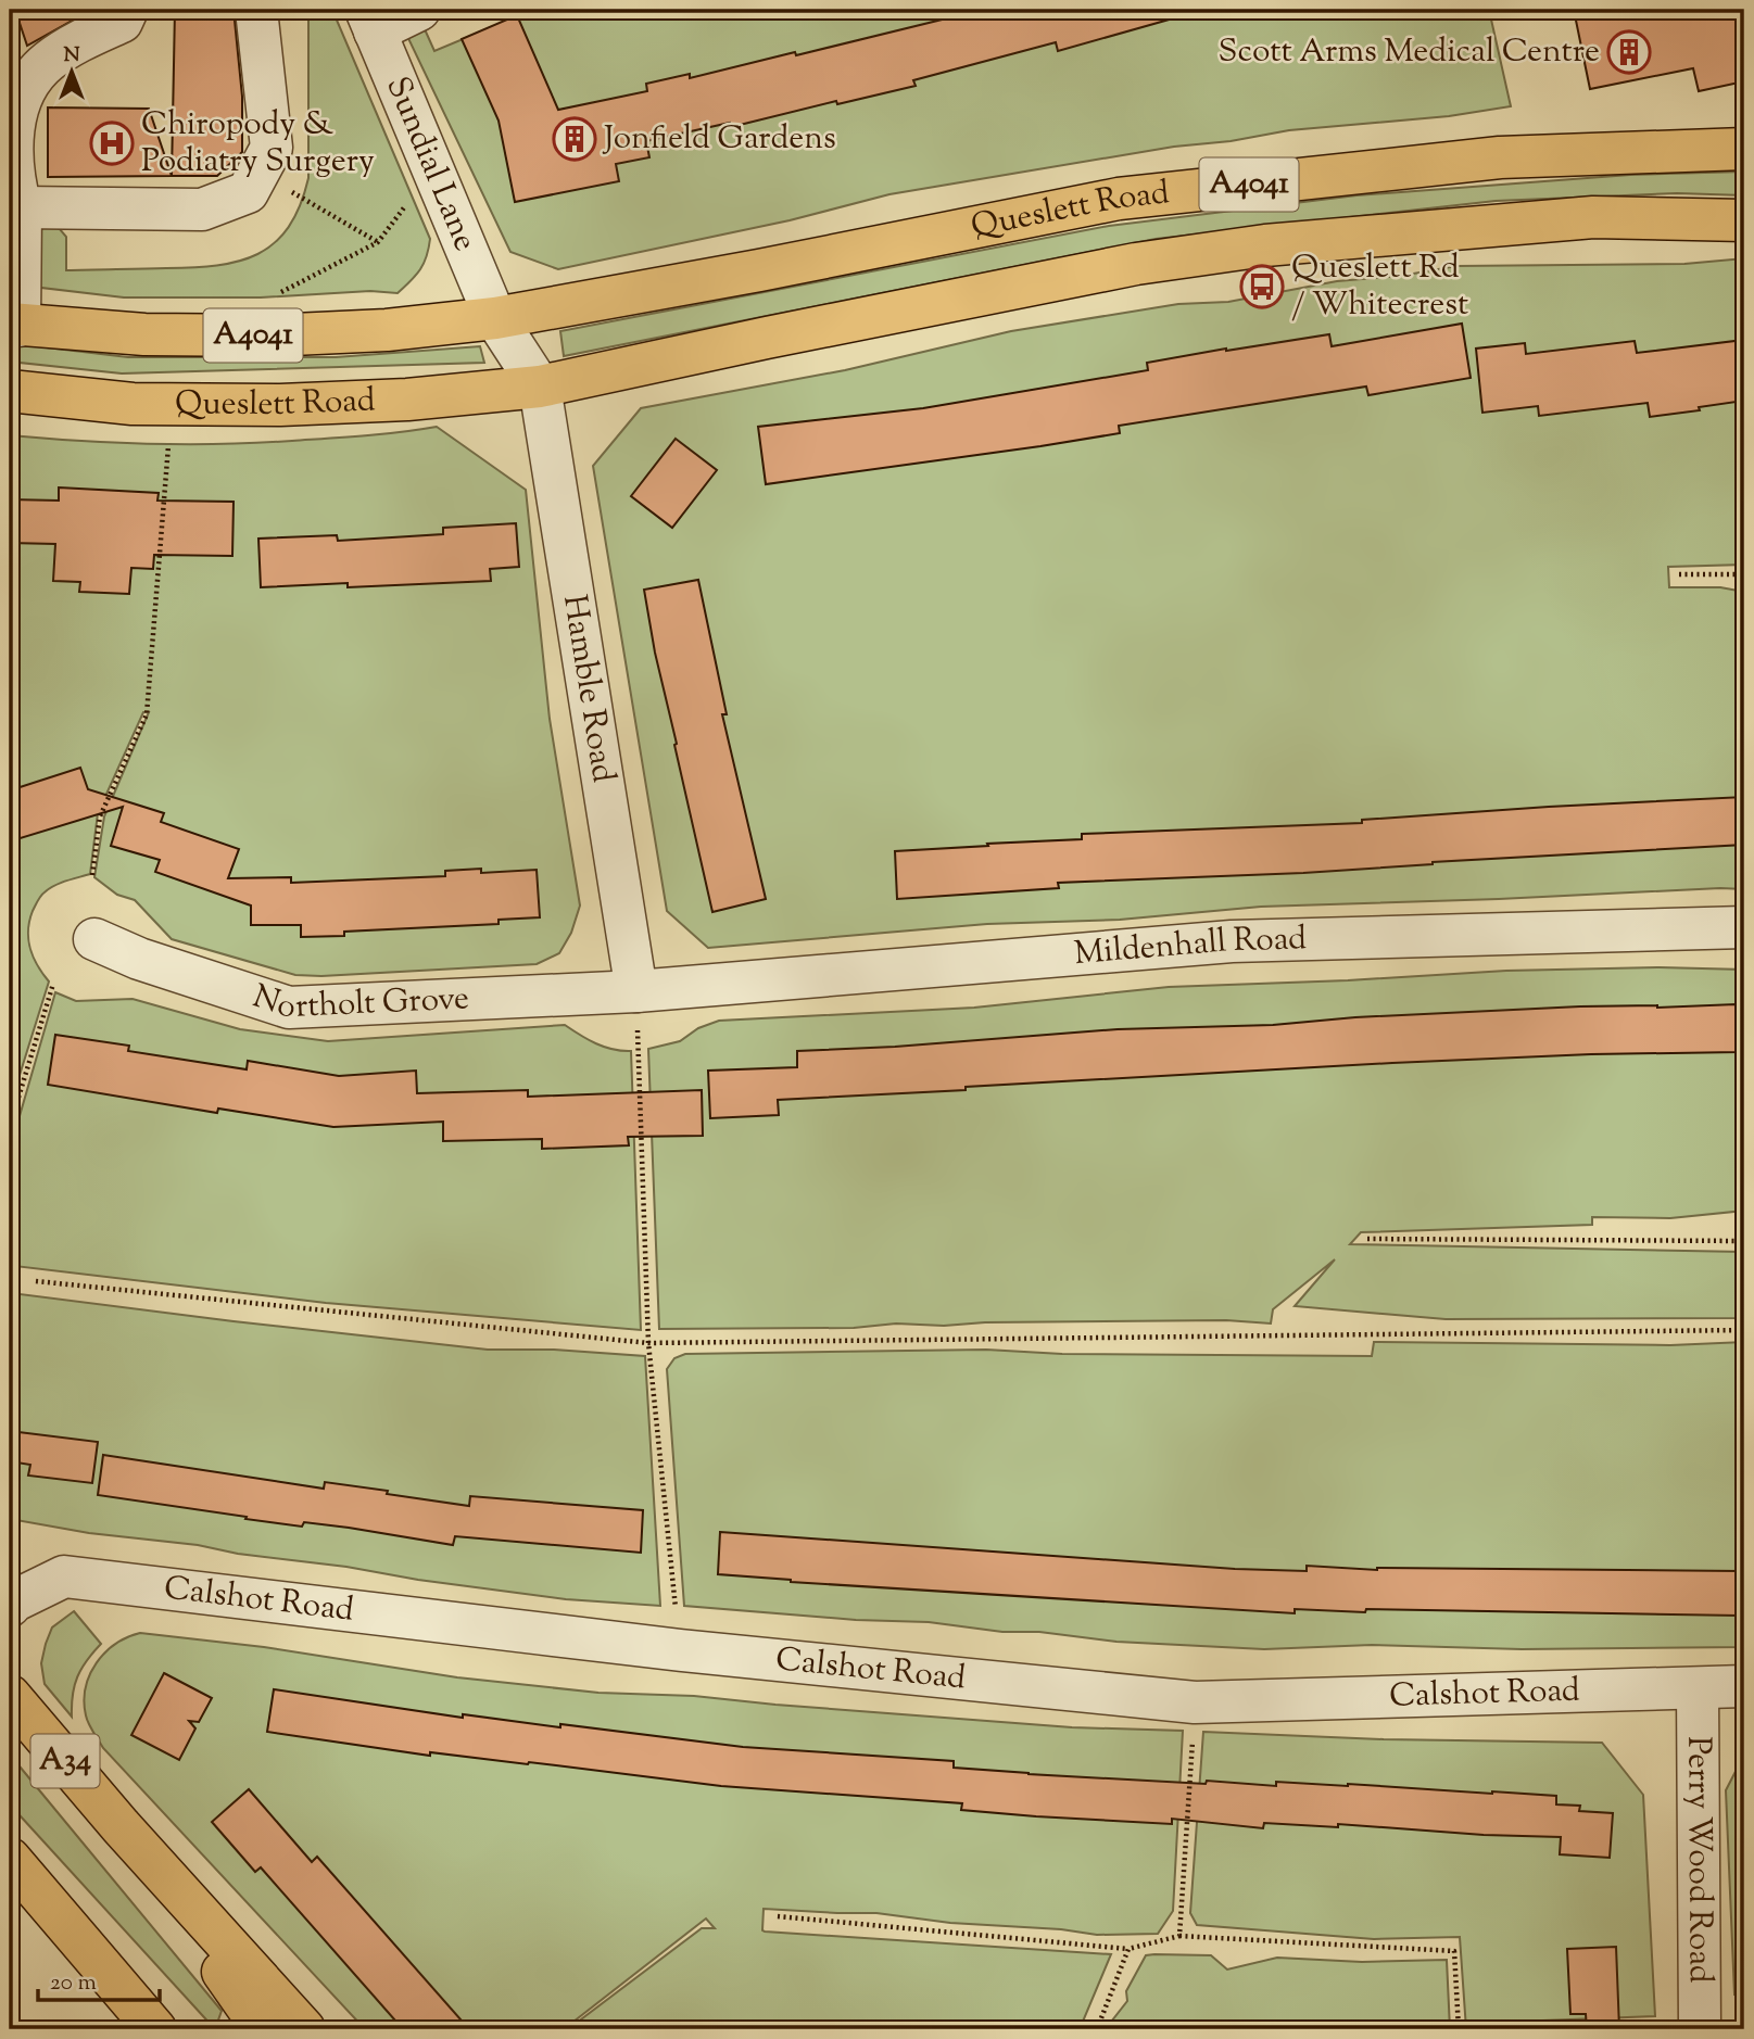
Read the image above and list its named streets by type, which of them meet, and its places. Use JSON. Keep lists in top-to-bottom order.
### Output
{
  "streets": {
    "highway": ["A4041", "Queslett Road", "A34"],
    "street": [
      "Sundial Lane",
      "Hamble Road",
      "Mildenhall Road",
      "Northolt Grove",
      "Calshot Road",
      "Perry Wood Road"
    ]
  },
  "crossings": [
    ["Sundial Lane", "Queslett Road"],
    ["Queslett Road", "Hamble Road"],
    ["Hamble Road", "Mildenhall Road"],
    ["Hamble Road", "Northolt Grove"],
    ["Mildenhall Road", "Northolt Grove"],
    ["Calshot Road", "Perry Wood Road"]
  ],
  "places": {
    "building": ["Scott Arms Medical Centre", "Jonfield Gardens"],
    "hospital": ["Chiropody & Podiatry Surgery"],
    "bus stop": ["Queslett Rd / Whitecrest"]
  },
  "scale_bar": "20 m",
  "north": "top"
}
